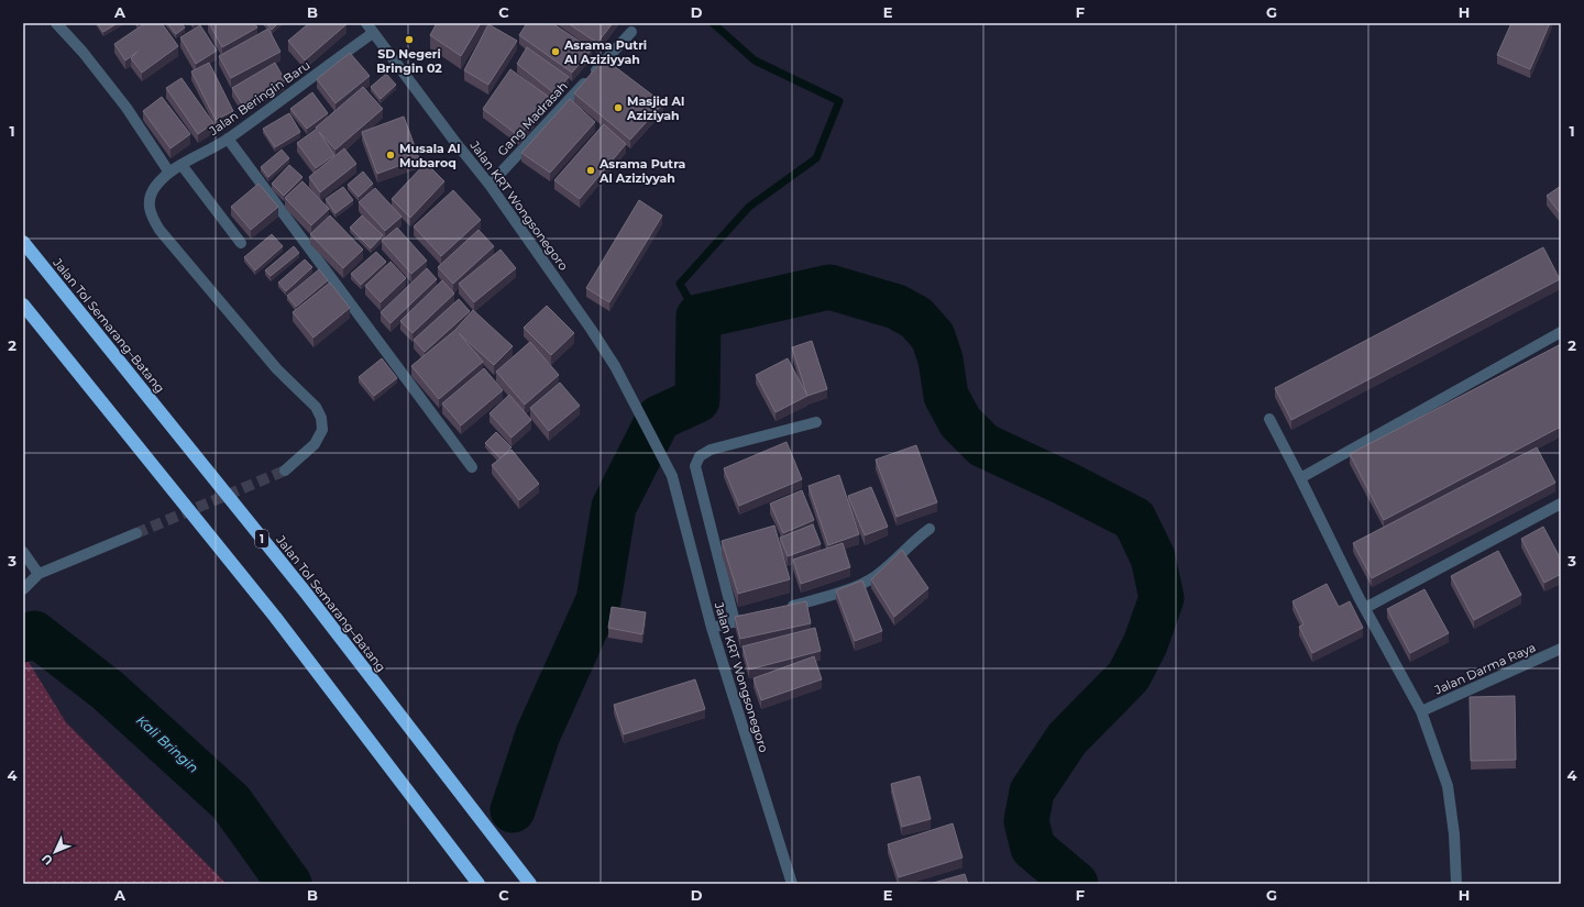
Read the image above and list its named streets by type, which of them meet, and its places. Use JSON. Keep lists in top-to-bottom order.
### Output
{
  "streets": {
    "highway": ["Jalan Tol Semarang–Batang", "1"],
    "street": [
      "Jalan Beringin Baru",
      "Gang Madrasah",
      "Jalan KRT Wongsonegoro",
      "Jalan Darma Raya"
    ]
  },
  "crossings": [
    ["Jalan Beringin Baru", "Jalan KRT Wongsonegoro"],
    ["Gang Madrasah", "Jalan KRT Wongsonegoro"]
  ],
  "water": ["Kali Bringin"],
  "places": [
    "SD Negeri Bringin 02",
    "Asrama Putri Al Aziziyyah",
    "Masjid Al Aziziyah",
    "Musala Al Mubaroq",
    "Asrama Putra Al Aziziyyah"
  ],
  "north": "bottom left",
  "grid": {
    "columns": [
      "A",
      "B",
      "C",
      "D",
      "E",
      "F",
      "G",
      "H"
    ],
    "rows": [
      "1",
      "2",
      "3",
      "4"
    ]
  }
}
